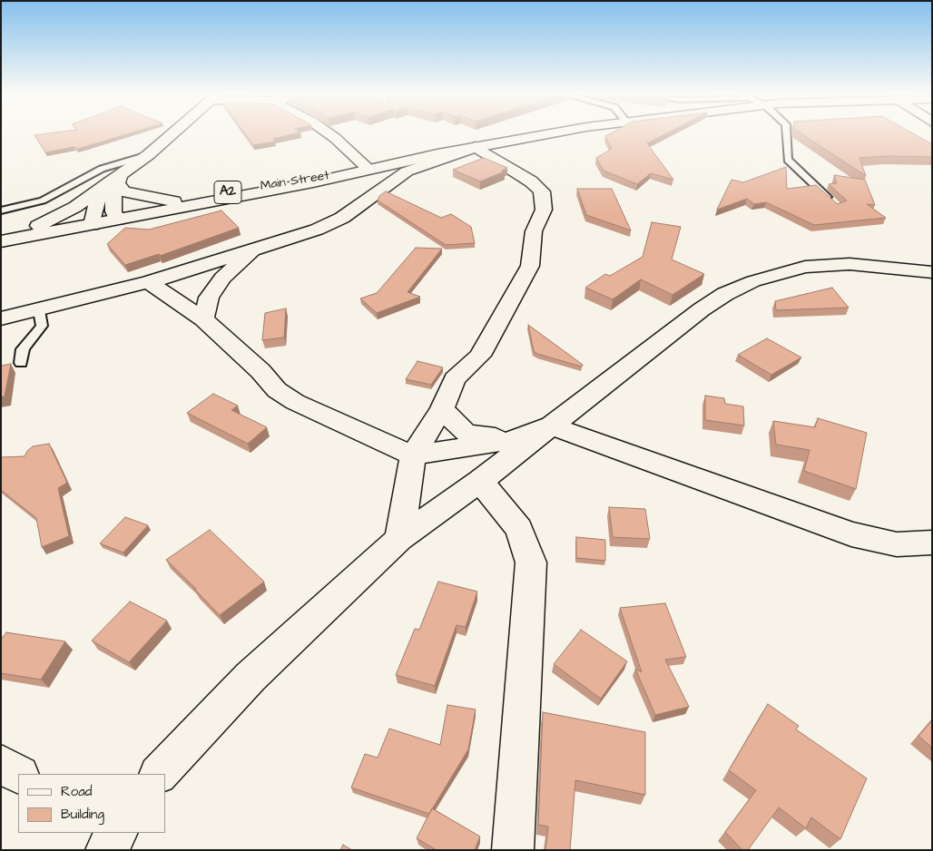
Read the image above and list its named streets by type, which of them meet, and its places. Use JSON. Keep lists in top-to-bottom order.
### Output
{
  "streets": {
    "main road": ["Main Street", "A2"]
  },
  "crossings": [
    ["Main Street", "A2"]
  ],
  "legend": ["Road", "Building"]
}
